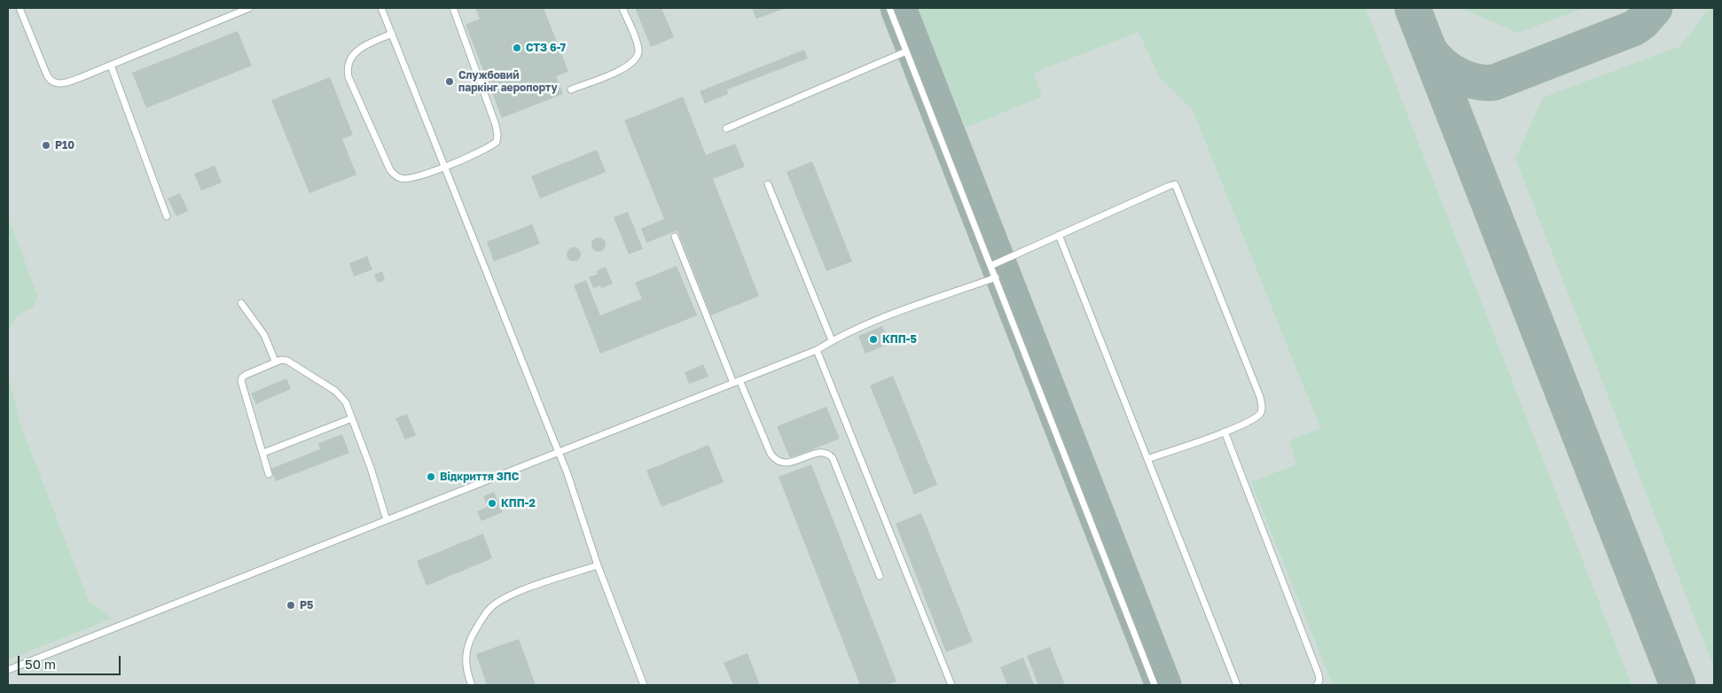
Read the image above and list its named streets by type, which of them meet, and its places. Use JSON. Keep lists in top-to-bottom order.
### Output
{
  "places": [
    "СТЗ 6-7",
    "Службовий паркінг аеропорту",
    "P10",
    "КПП-5",
    "Відкриття ЗПС",
    "КПП-2",
    "P5"
  ],
  "scale_bar": "50 m"
}
